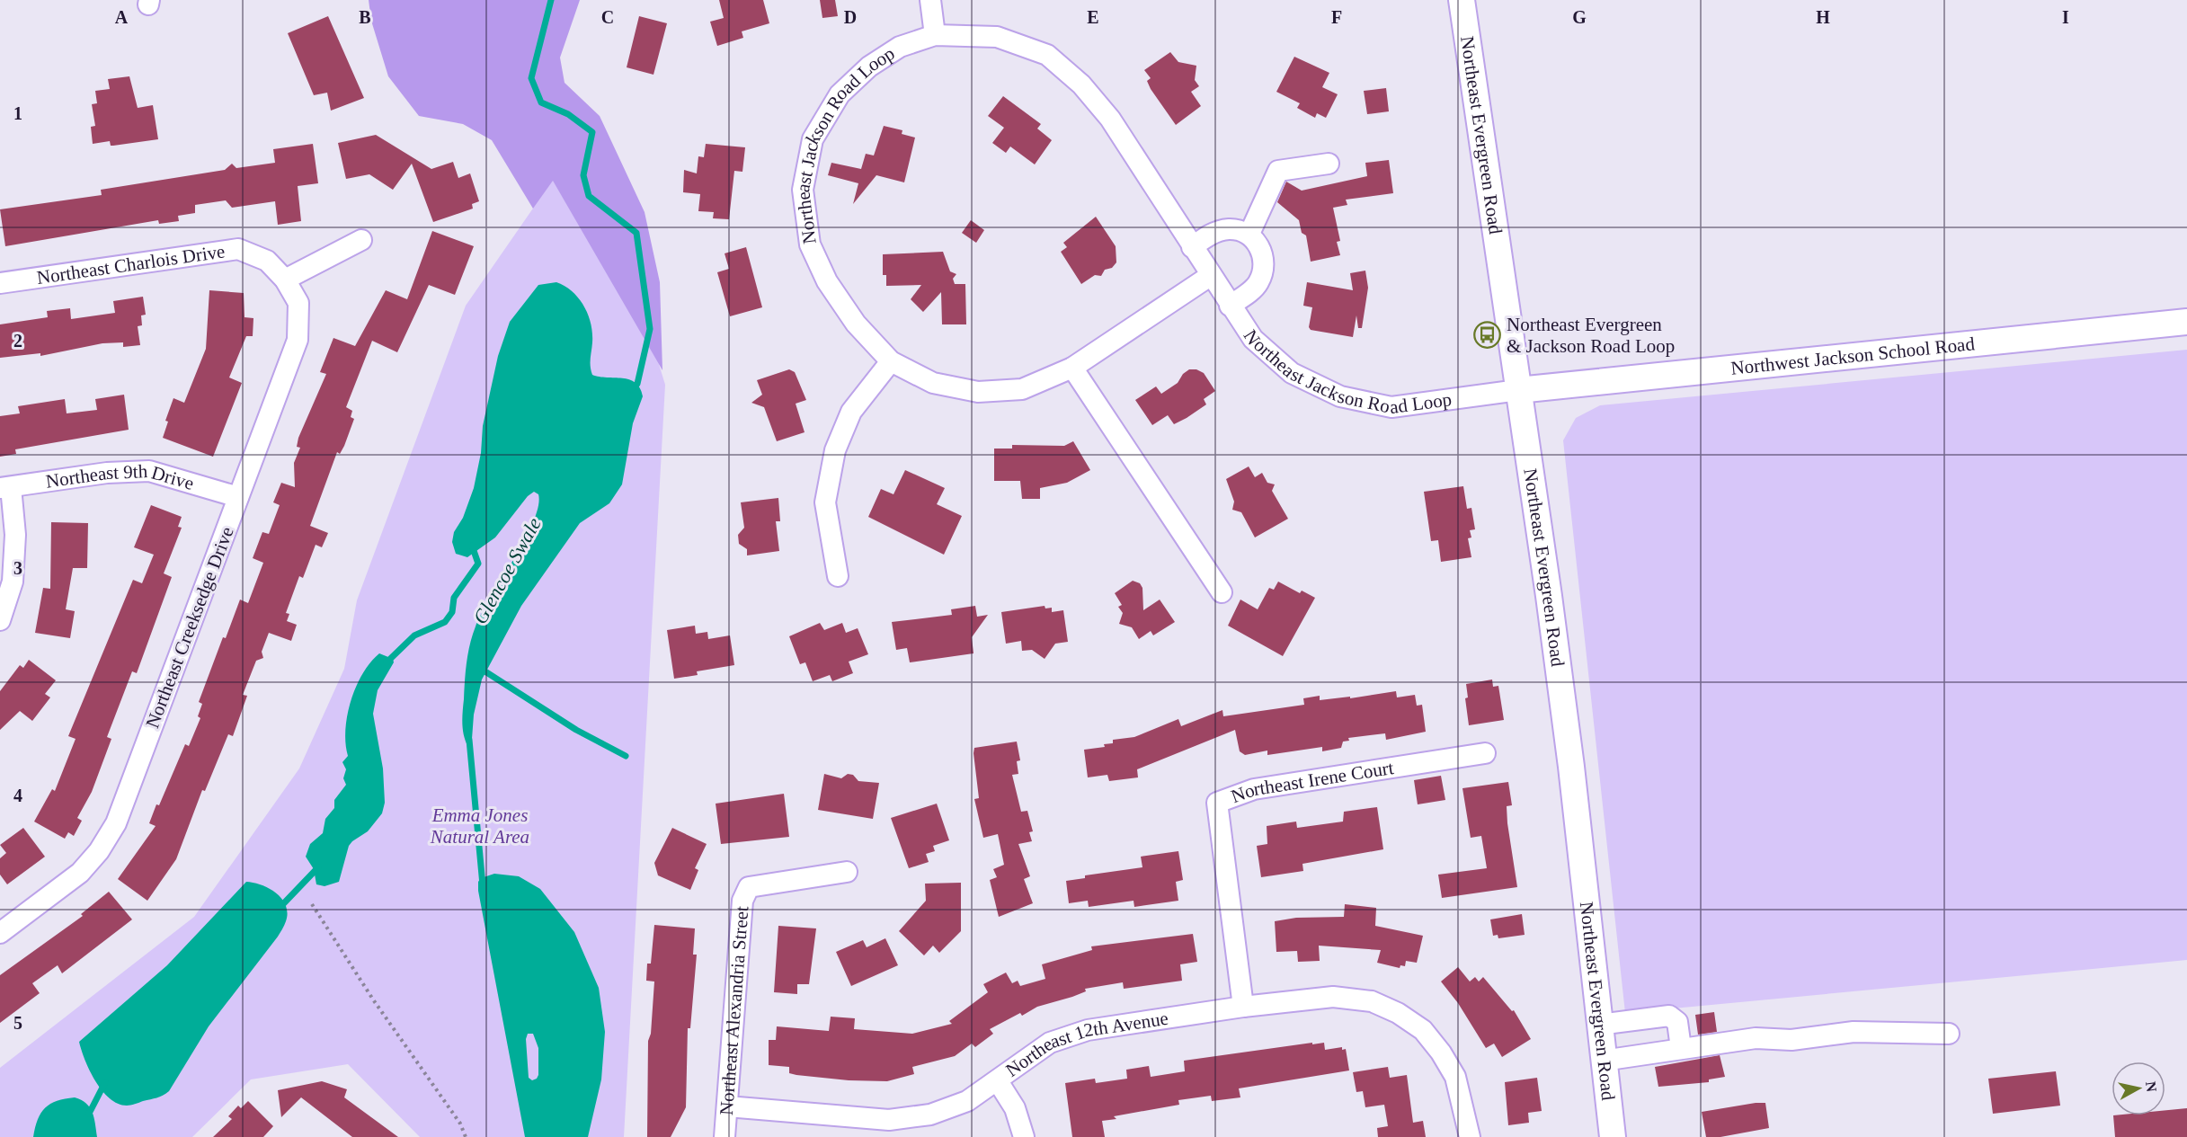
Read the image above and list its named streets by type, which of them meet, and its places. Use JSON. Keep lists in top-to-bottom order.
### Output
{
  "streets": {
    "main road": ["Northeast Evergreen Road", "Northwest Jackson School Road"],
    "street": [
      "Northeast Jackson Road Loop",
      "Northeast Charlois Drive",
      "Northeast 9th Drive",
      "Northeast Creeksedge Drive",
      "Northeast Irene Court",
      "Northeast Alexandria Street",
      "Northeast 12th Avenue"
    ]
  },
  "crossings": [
    ["Northeast Evergreen Road", "Northeast Jackson Road Loop"],
    ["Northeast Evergreen Road", "Northwest Jackson School Road"],
    ["Northeast Jackson Road Loop", "Northwest Jackson School Road"],
    ["Northeast Charlois Drive", "Northeast Creeksedge Drive"],
    ["Northeast 9th Drive", "Northeast Creeksedge Drive"],
    ["Northeast Irene Court", "Northeast 12th Avenue"],
    ["Northeast Alexandria Street", "Northeast 12th Avenue"]
  ],
  "water": ["Glencoe Swale"],
  "parks": ["Emma Jones Natural Area"],
  "places": {
    "bus stop": ["Northeast Evergreen & Jackson Road Loop"]
  },
  "north": "right",
  "grid": {
    "columns": [
      "A",
      "B",
      "C",
      "D",
      "E",
      "F",
      "G",
      "H",
      "I"
    ],
    "rows": [
      "1",
      "2",
      "3",
      "4",
      "5"
    ]
  }
}
